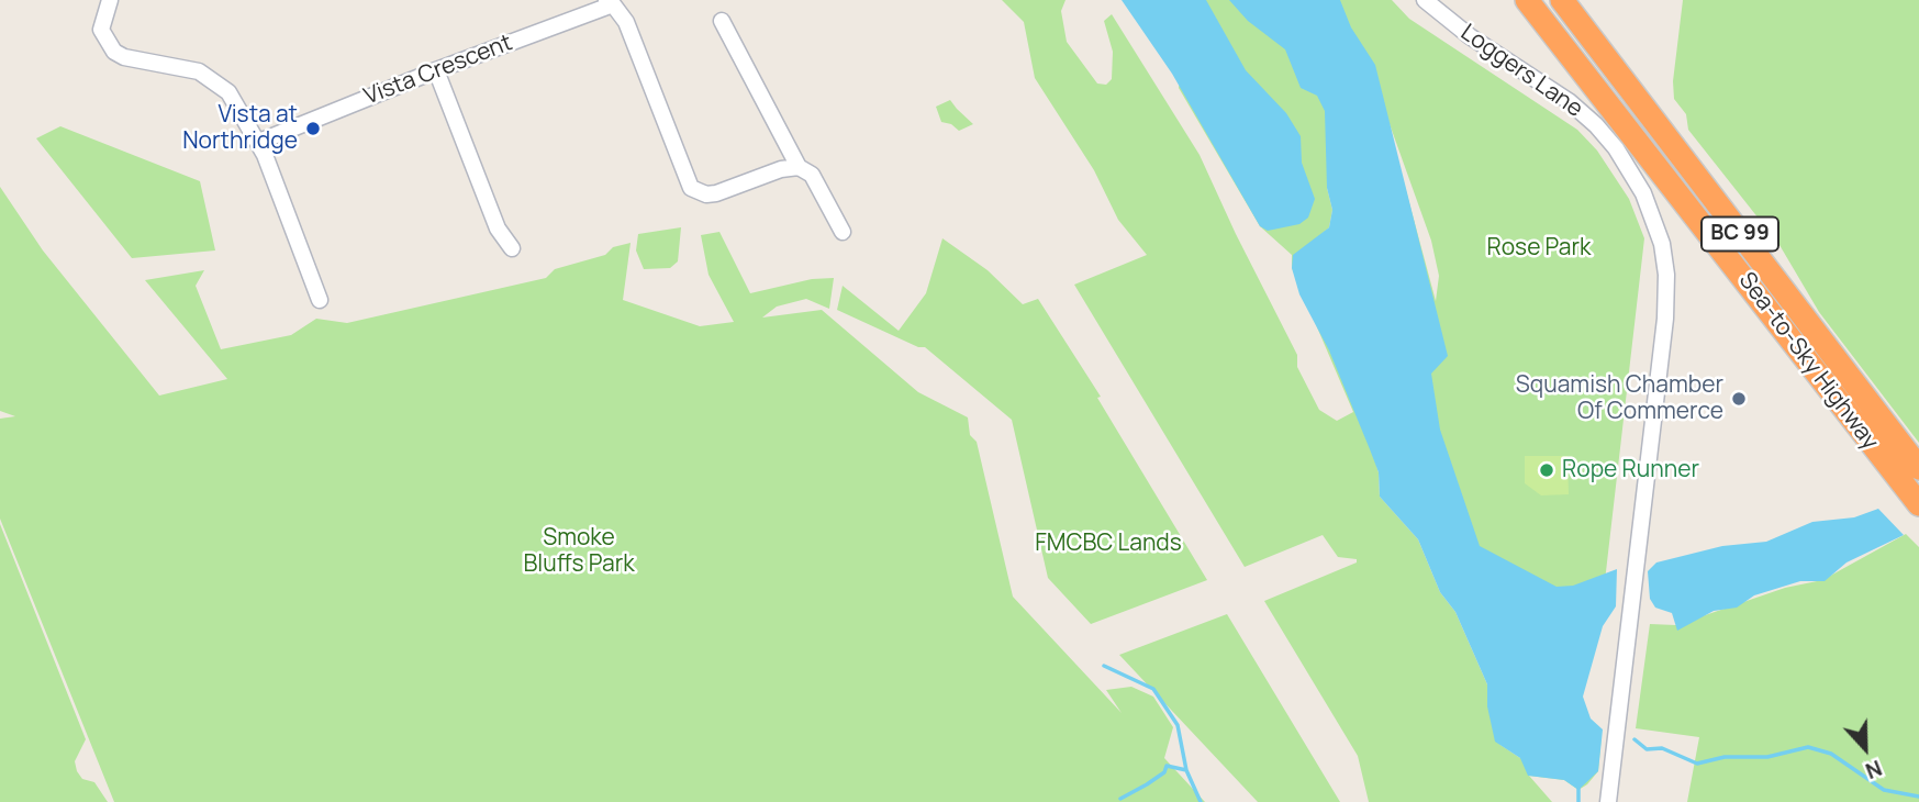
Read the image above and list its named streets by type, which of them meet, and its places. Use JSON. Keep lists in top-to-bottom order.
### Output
{
  "streets": {
    "highway": ["BC 99", "Sea-to-Sky Highway"],
    "street": ["Vista Crescent", "Loggers Lane"]
  },
  "parks": ["Rose Park", "Smoke Bluffs Park", "FMCBC Lands"],
  "places": ["Vista at Northridge", "Squamish Chamber Of Commerce", "Rope Runner"],
  "north": "bottom"
}
